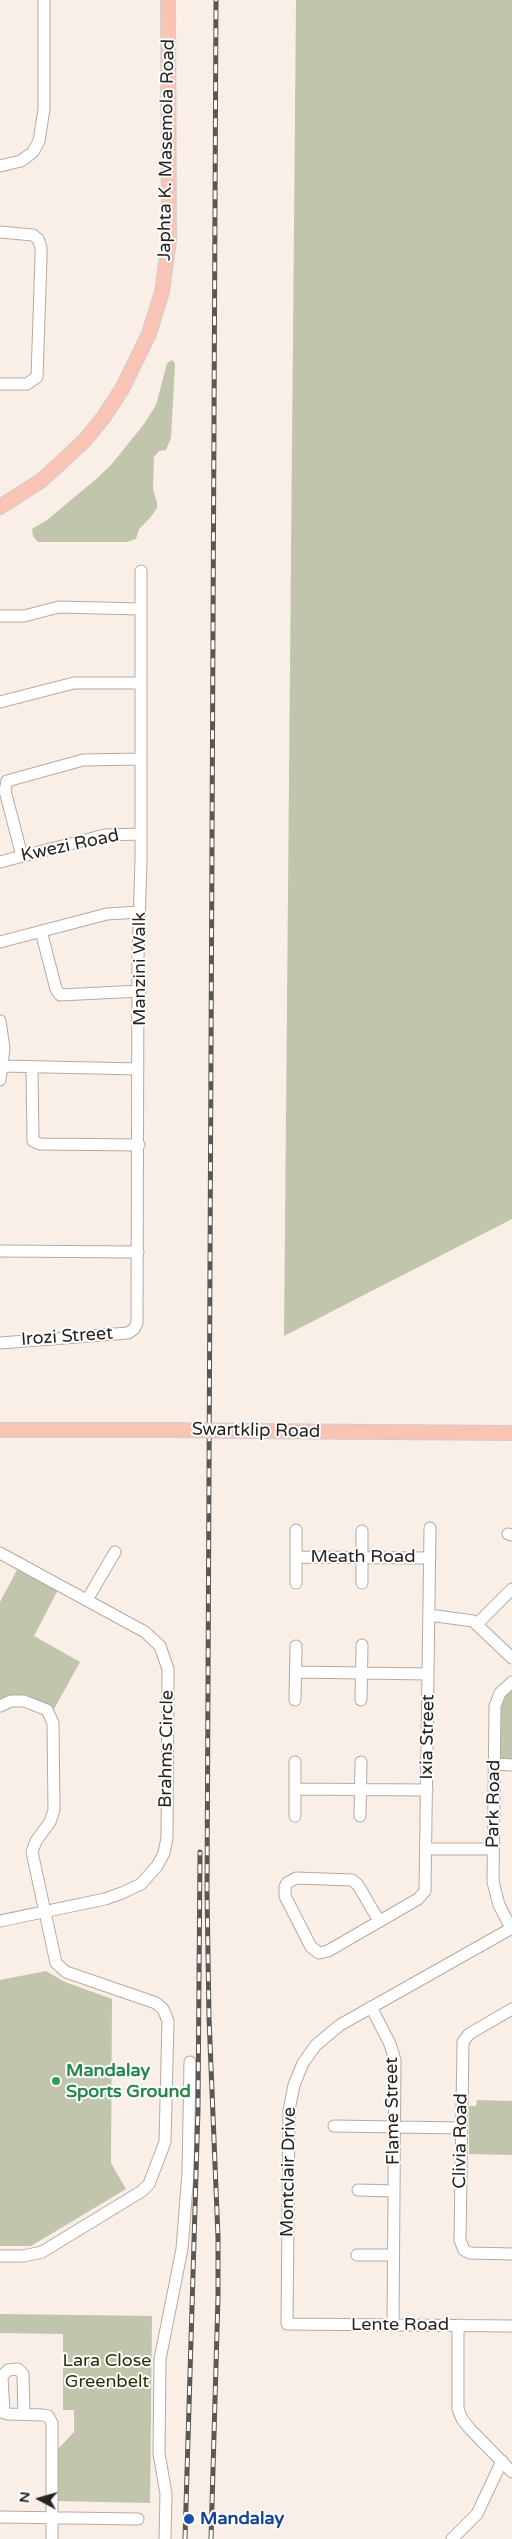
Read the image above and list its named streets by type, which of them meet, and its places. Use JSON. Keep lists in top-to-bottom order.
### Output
{
  "streets": {
    "main road": ["Japhta K. Masemola Road", "Swartklip Road"],
    "street": [
      "Kwezi Road",
      "Manzini Walk",
      "Irozi Street",
      "Meath Road",
      "Ixia Street",
      "Brahms Circle",
      "Park Road",
      "Flame Street",
      "Clivia Road",
      "Montclair Drive",
      "Lente Road"
    ]
  },
  "crossings": [
    ["Kwezi Road", "Manzini Walk"],
    ["Manzini Walk", "Irozi Street"],
    ["Meath Road", "Ixia Street"],
    ["Park Road", "Montclair Drive"],
    ["Flame Street", "Montclair Drive"],
    ["Flame Street", "Lente Road"],
    ["Montclair Drive", "Lente Road"]
  ],
  "parks": ["Lara Close Greenbelt"],
  "places": ["Mandalay Sports Ground", "Mandalay"],
  "north": "left"
}
